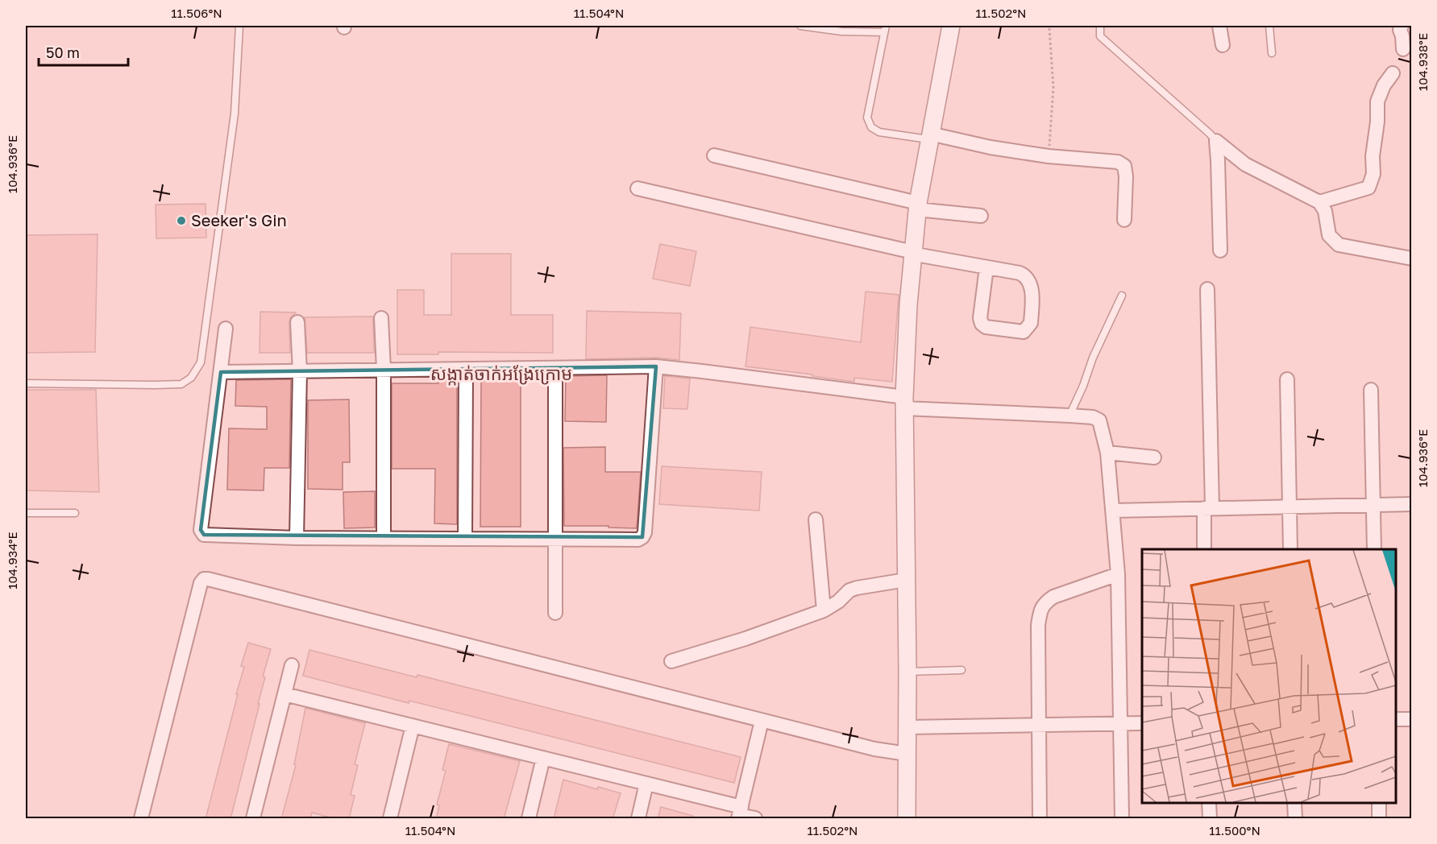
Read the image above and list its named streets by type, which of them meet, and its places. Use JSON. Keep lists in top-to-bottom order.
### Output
{
  "districts": ["សង្កាត់ចាក់អង្រែក្រោម"],
  "places": ["Seeker's Gin"],
  "scale_bar": "50 m",
  "coordinates": [
    "11.506°N",
    "11.504°N",
    "11.502°N",
    "104.938°E",
    "104.936°E",
    "104.934°E",
    "11.500°N"
  ]
}
